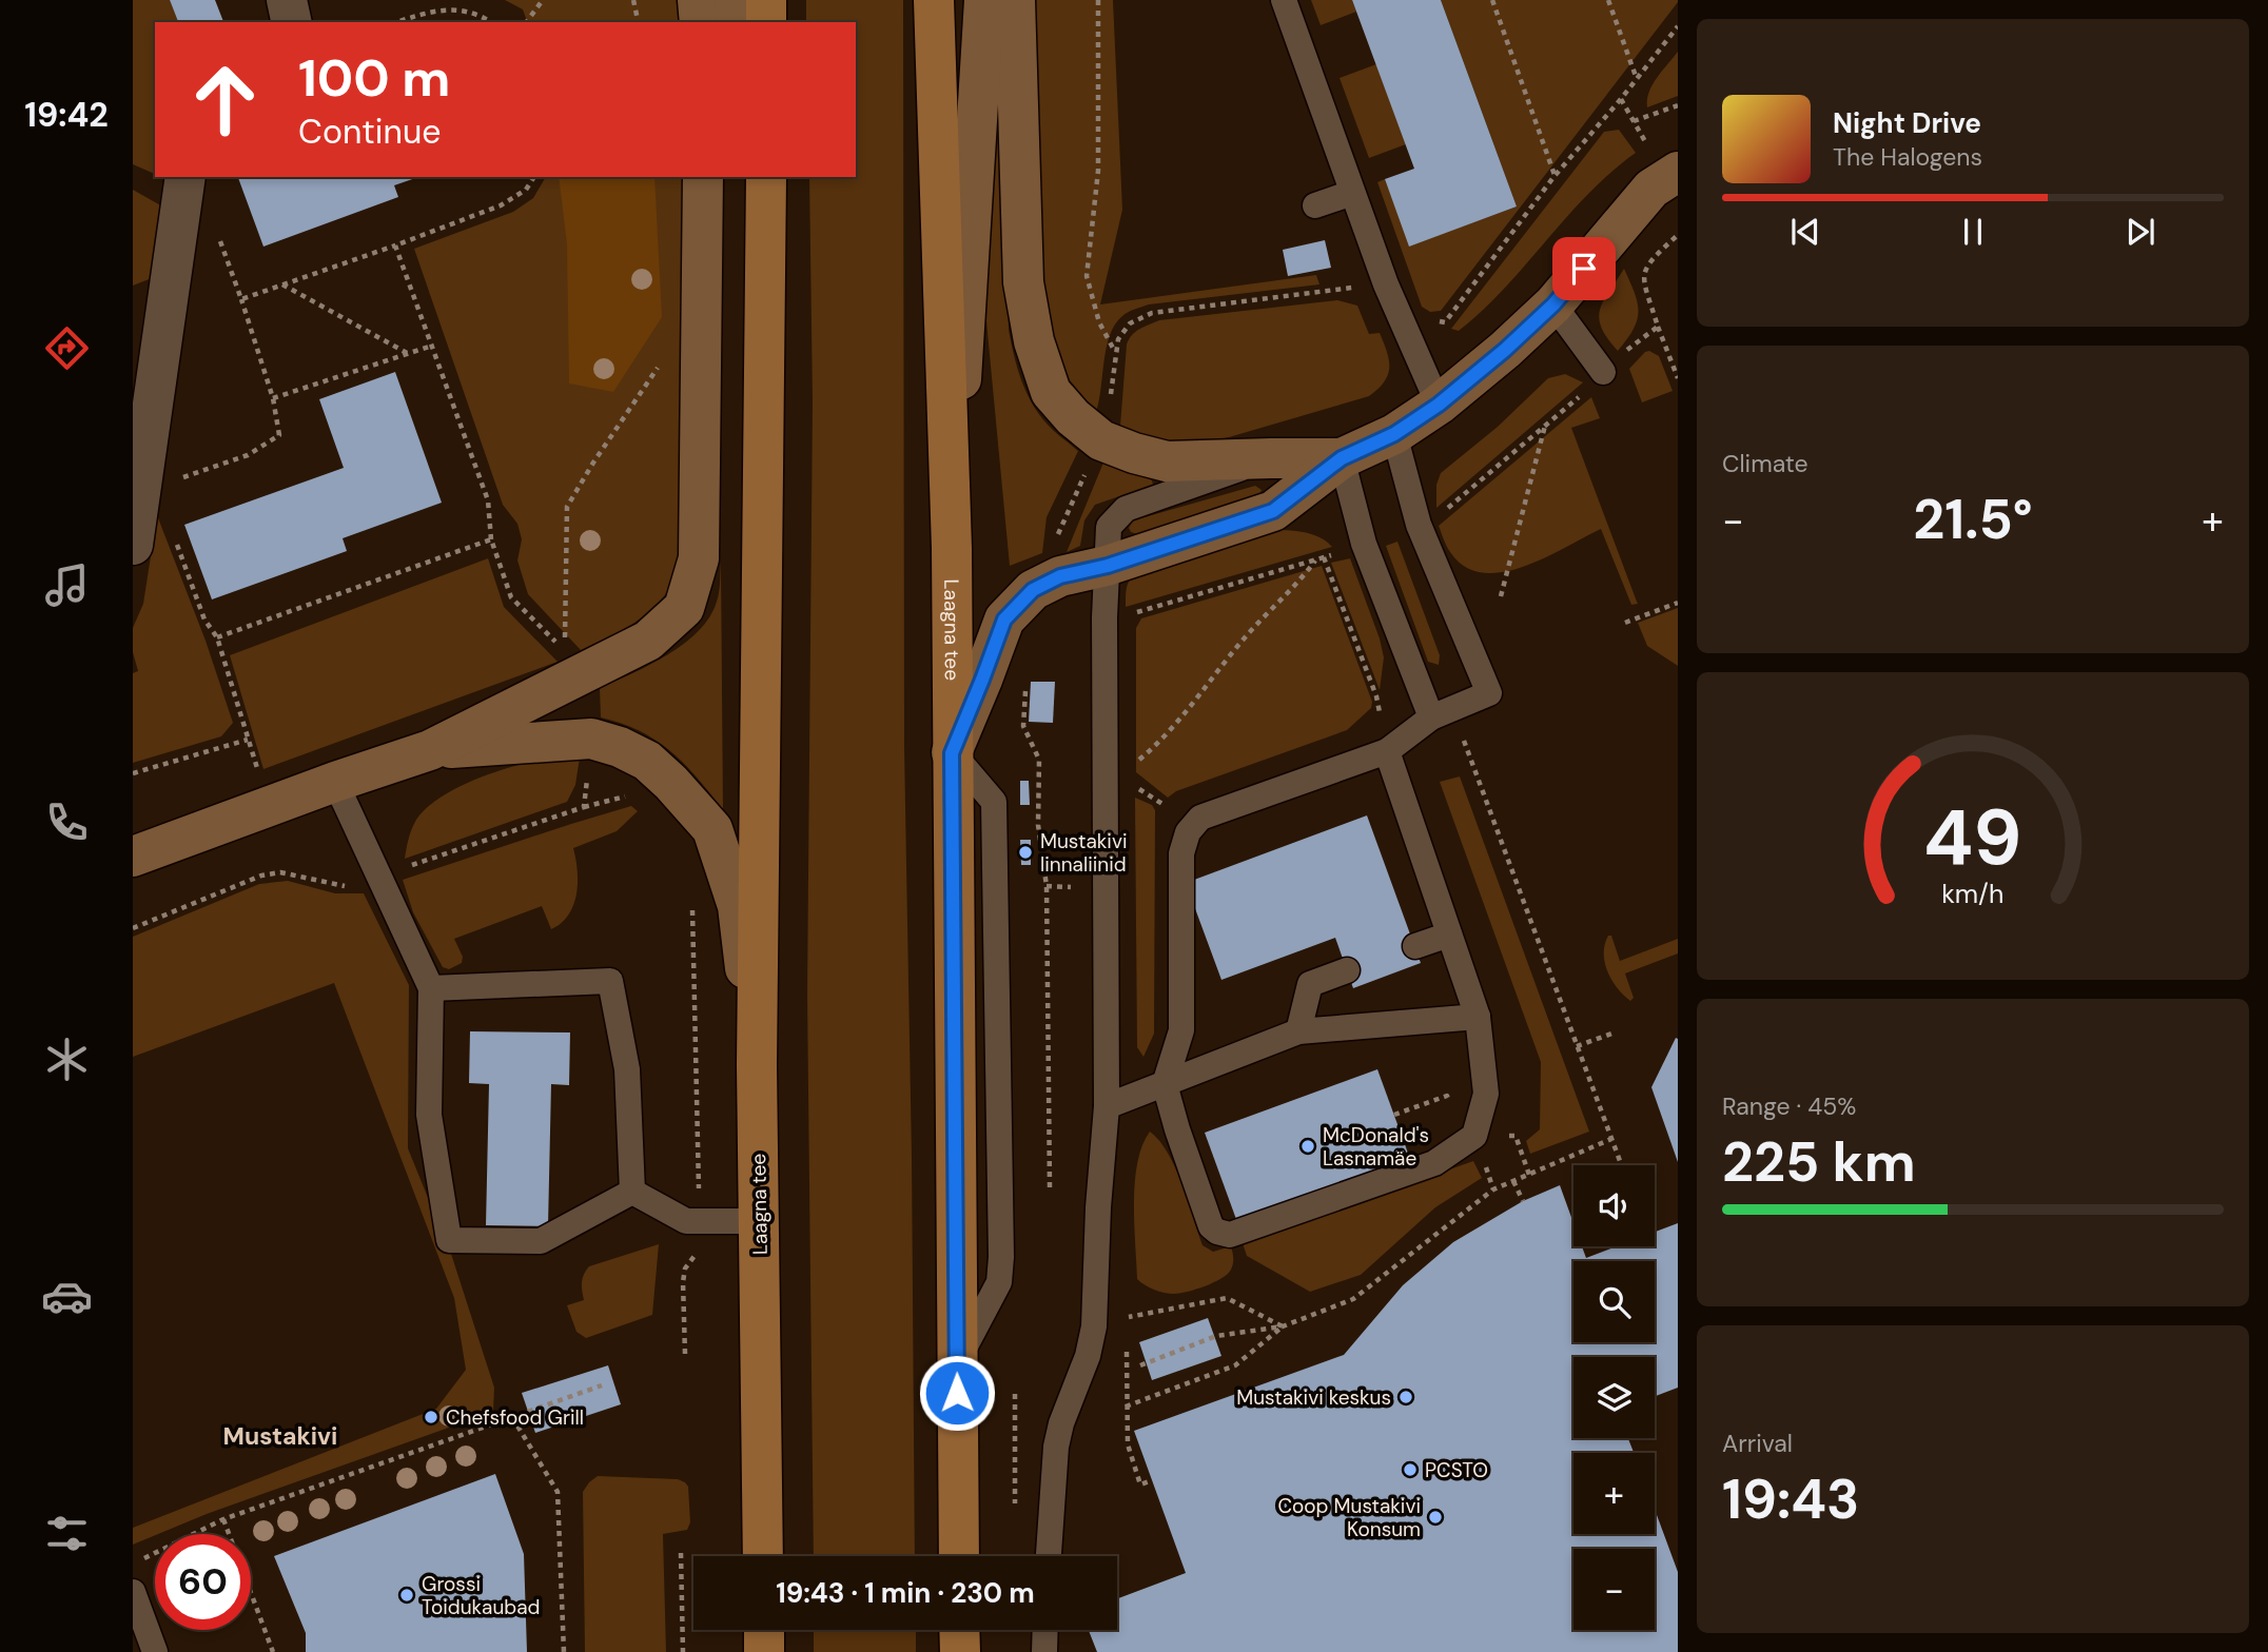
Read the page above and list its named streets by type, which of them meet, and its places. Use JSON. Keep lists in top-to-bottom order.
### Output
{
  "streets": {
    "main road": ["Laagna tee"]
  },
  "districts": ["Mustakivi"],
  "places": [
    "Mustakivi linnaliinid",
    "McDonald's Lasnamäe",
    "Mustakivi keskus",
    "Chefsfood Grill",
    "PCSTO",
    "Coop Mustakivi Konsum",
    "Grossi Toidukaubad"
  ],
  "page": {
    "tabs": "19:42",
    "turn": ["100 m", "Continue"],
    "song": ["Night Drive", "The Halogens"],
    "tile": [
      "Climate",
      ["Range · 45%", "225 km"],
      ["Arrival", "19:43"]
    ],
    "heat": ["−", "21.5°", "+"],
    "map_buttons": ["+", "−"],
    "limit": "60",
    "trip": "19:43 · 1 min · 230 m",
    "gauge": ["49", "km/h"]
  }
}
